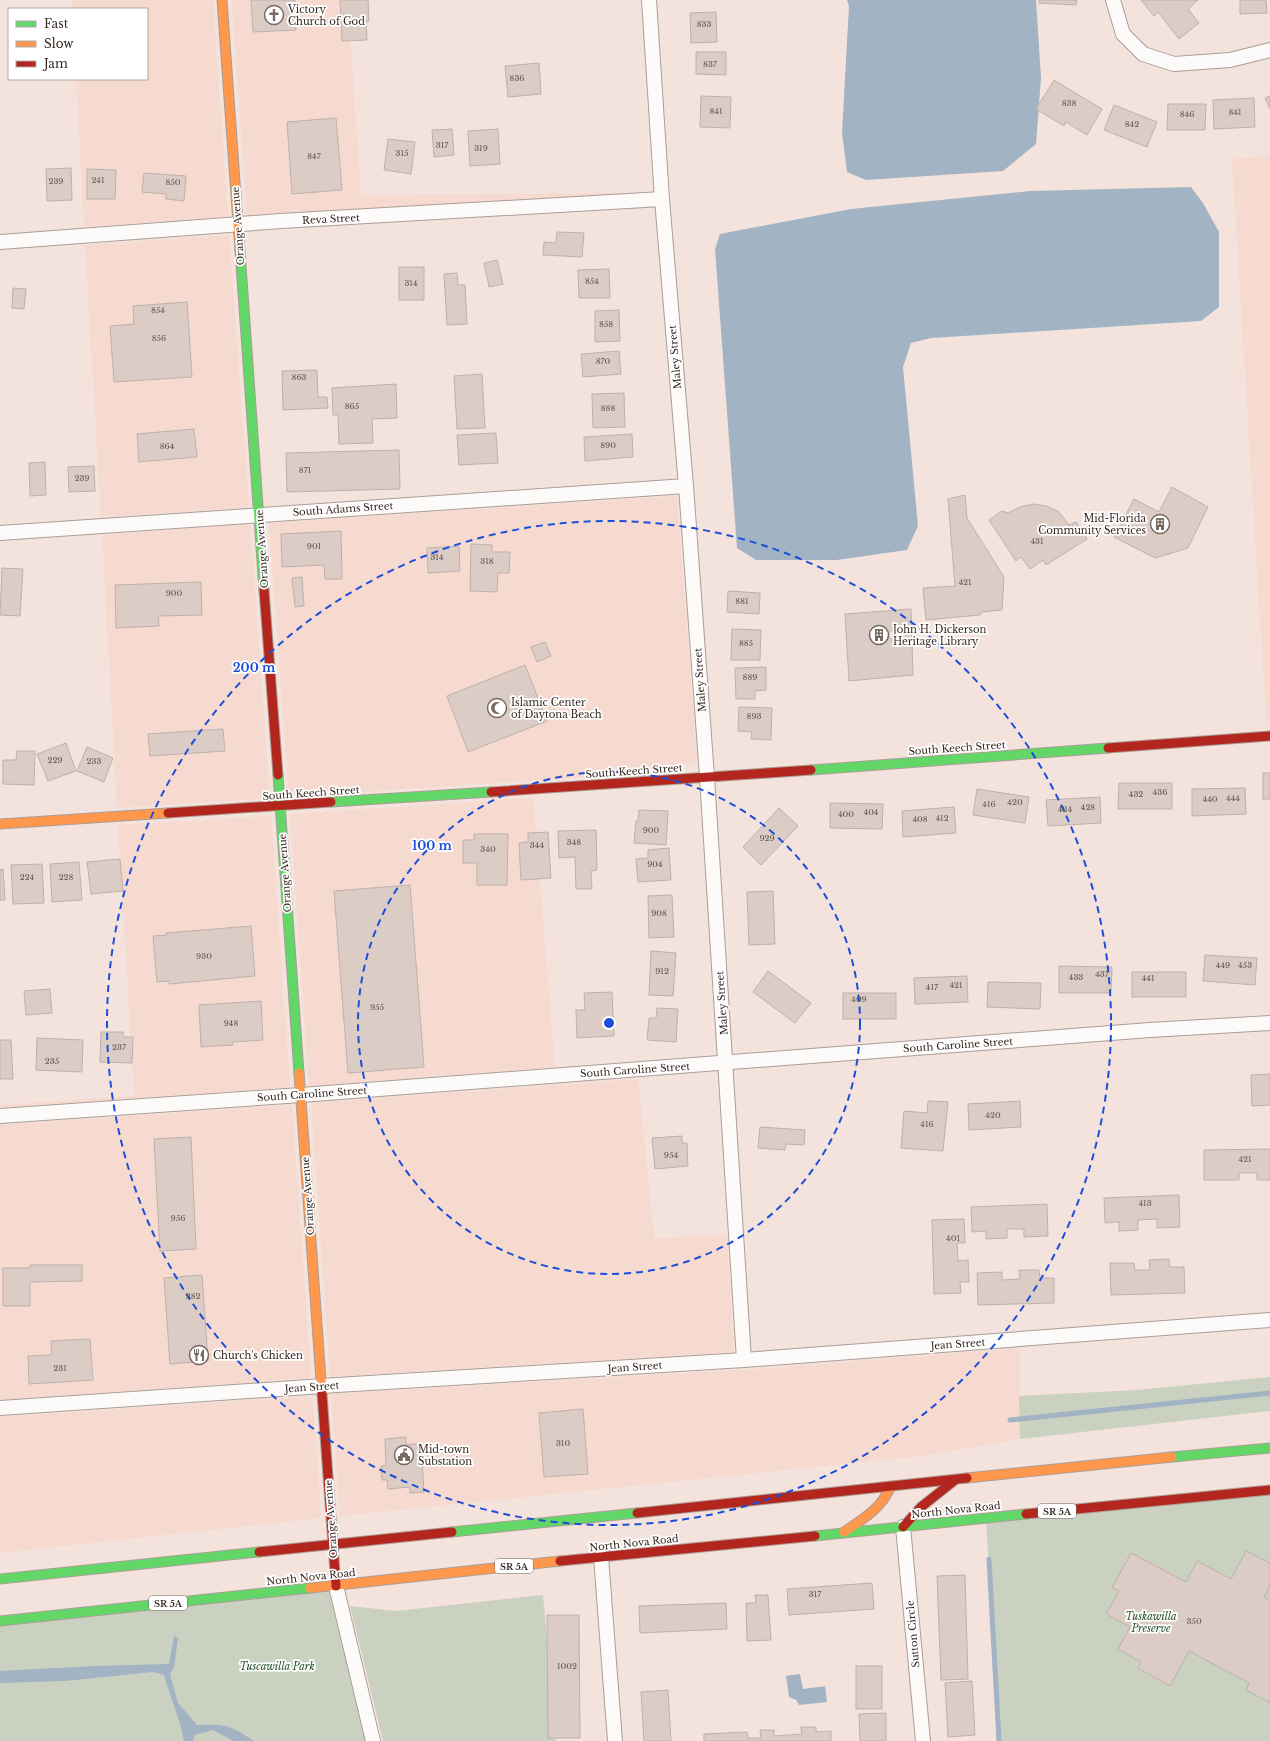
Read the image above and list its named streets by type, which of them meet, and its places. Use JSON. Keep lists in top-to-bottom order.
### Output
{
  "streets": {
    "street": [
      "Reva Street",
      "Orange Avenue",
      "Maley Street",
      "South Adams Street",
      "South Keech Street",
      "South Caroline Street",
      "Jean Street",
      "North Nova Road",
      "SR 5A",
      "Sutton Circle"
    ]
  },
  "crossings": [
    ["Reva Street", "Orange Avenue"],
    ["Reva Street", "Maley Street"],
    ["Orange Avenue", "South Adams Street"],
    ["Orange Avenue", "South Keech Street"],
    ["Orange Avenue", "South Caroline Street"],
    ["Orange Avenue", "Jean Street"],
    ["Orange Avenue", "North Nova Road"],
    ["Maley Street", "South Adams Street"],
    ["Maley Street", "South Keech Street"],
    ["Maley Street", "South Caroline Street"],
    ["Maley Street", "Jean Street"],
    ["North Nova Road", "Sutton Circle"]
  ],
  "parks": ["Tuskawilla Preserve", "Tuscawilla Park"],
  "places": {
    "church": ["Victory Church of God"],
    "building": ["Mid-Florida Community Services", "John H. Dickerson Heritage Library"],
    "mosque": ["Islamic Center of Daytona Beach"],
    "restaurant": ["Church's Chicken"],
    "public building": ["Mid-town Substation"]
  },
  "house_numbers": [
    "833",
    "837",
    "836",
    "838",
    "841",
    "841",
    "846",
    "842",
    "317",
    "319",
    "315",
    "847",
    "241",
    "239",
    "850",
    "854",
    "314",
    "854",
    "858",
    "856",
    "870",
    "863",
    "865",
    "888",
    "890",
    "864",
    "871",
    "239",
    "431",
    "901",
    "314",
    "318",
    "421",
    "900",
    "881",
    "885",
    "889",
    "893",
    "229",
    "233",
    "436",
    "432",
    "444",
    "440",
    "420",
    "416",
    "428",
    "424",
    "404",
    "400",
    "412",
    "408",
    "900",
    "929",
    "348",
    "344",
    "340",
    "904",
    "224",
    "228",
    "908",
    "930",
    "449",
    "453",
    "912",
    "437",
    "433",
    "441",
    "421",
    "417",
    "409",
    "955",
    "948",
    "237",
    "235",
    "420",
    "416",
    "954",
    "421",
    "413",
    "956",
    "401",
    "982",
    "231",
    "310",
    "317",
    "350",
    "1002"
  ],
  "legend": ["Fast", "Slow", "Jam"],
  "rings": ["200 m", "100 m"]
}
